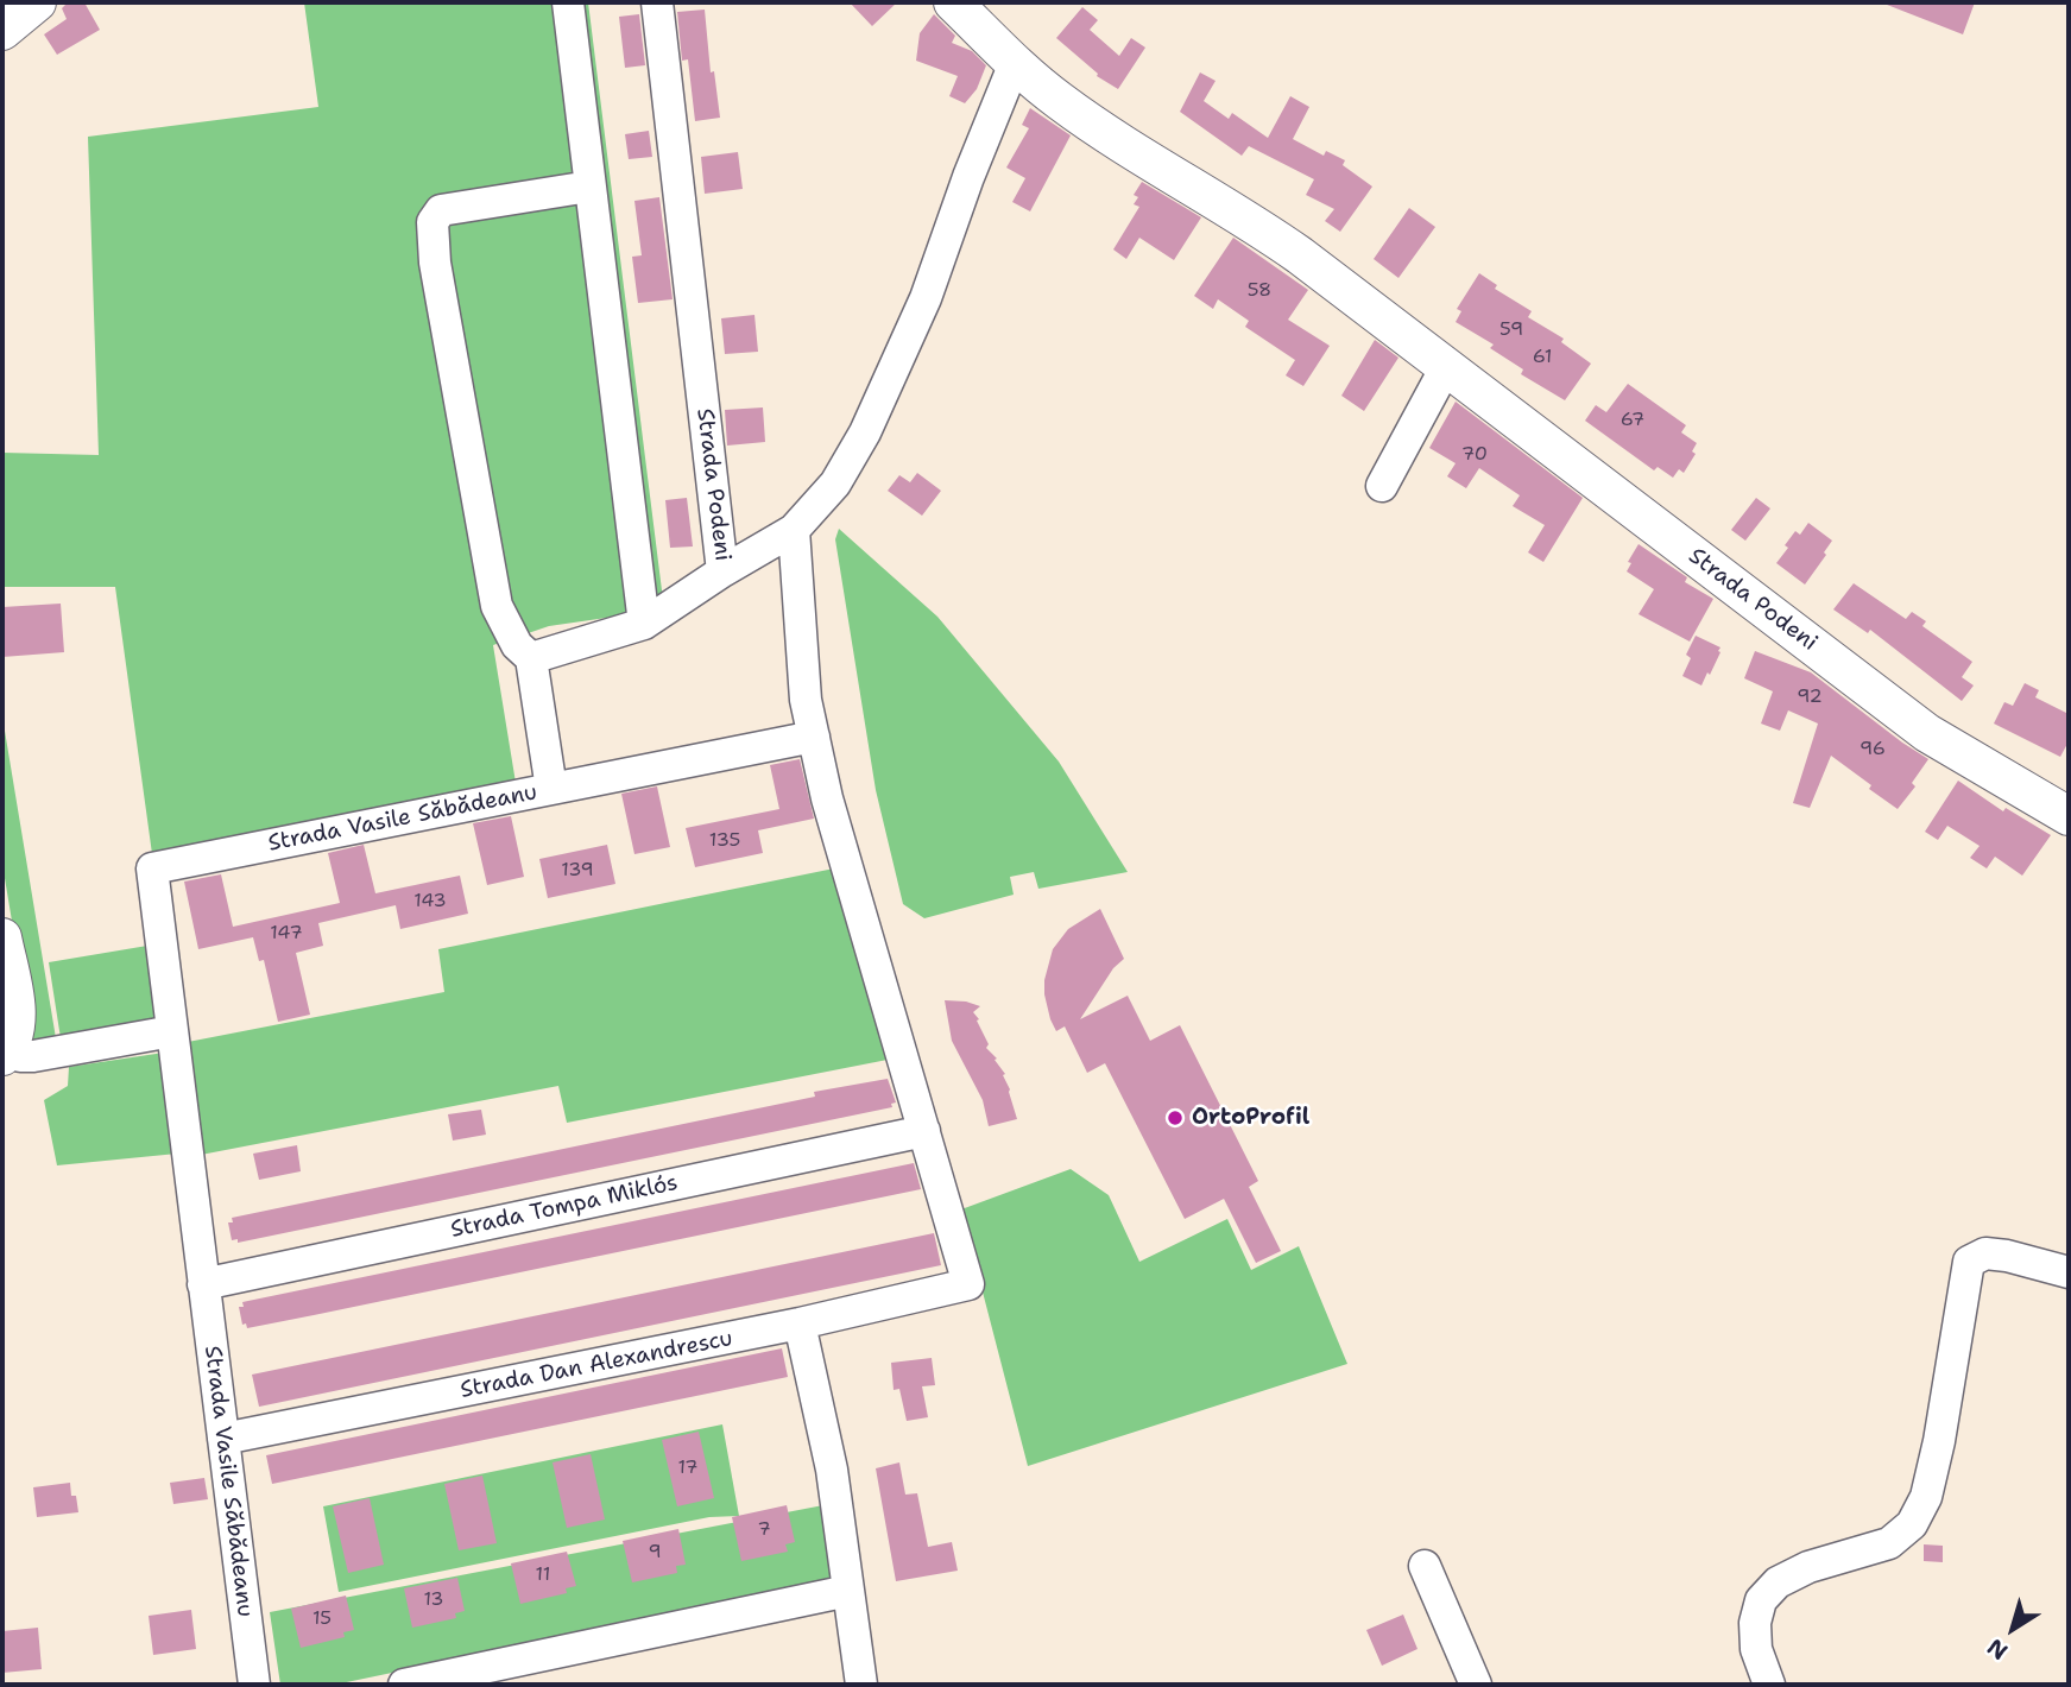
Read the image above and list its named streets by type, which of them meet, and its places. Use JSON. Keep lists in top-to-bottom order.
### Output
{
  "streets": {
    "main road": ["Strada Podeni"],
    "street": ["Strada Vasile Săbădeanu", "Strada Tompa Miklós", "Strada Dan Alexandrescu"]
  },
  "crossings": [
    ["Strada Vasile Săbădeanu", "Strada Tompa Miklós"],
    ["Strada Vasile Săbădeanu", "Strada Dan Alexandrescu"],
    ["Strada Tompa Miklós", "Strada Dan Alexandrescu"]
  ],
  "places": ["OrtoProfil"],
  "house_numbers": [
    "58",
    "59",
    "61",
    "67",
    "70",
    "92",
    "96",
    "135",
    "139",
    "143",
    "147",
    "17",
    "7",
    "9",
    "11",
    "13",
    "15"
  ],
  "north": "bottom left"
}
